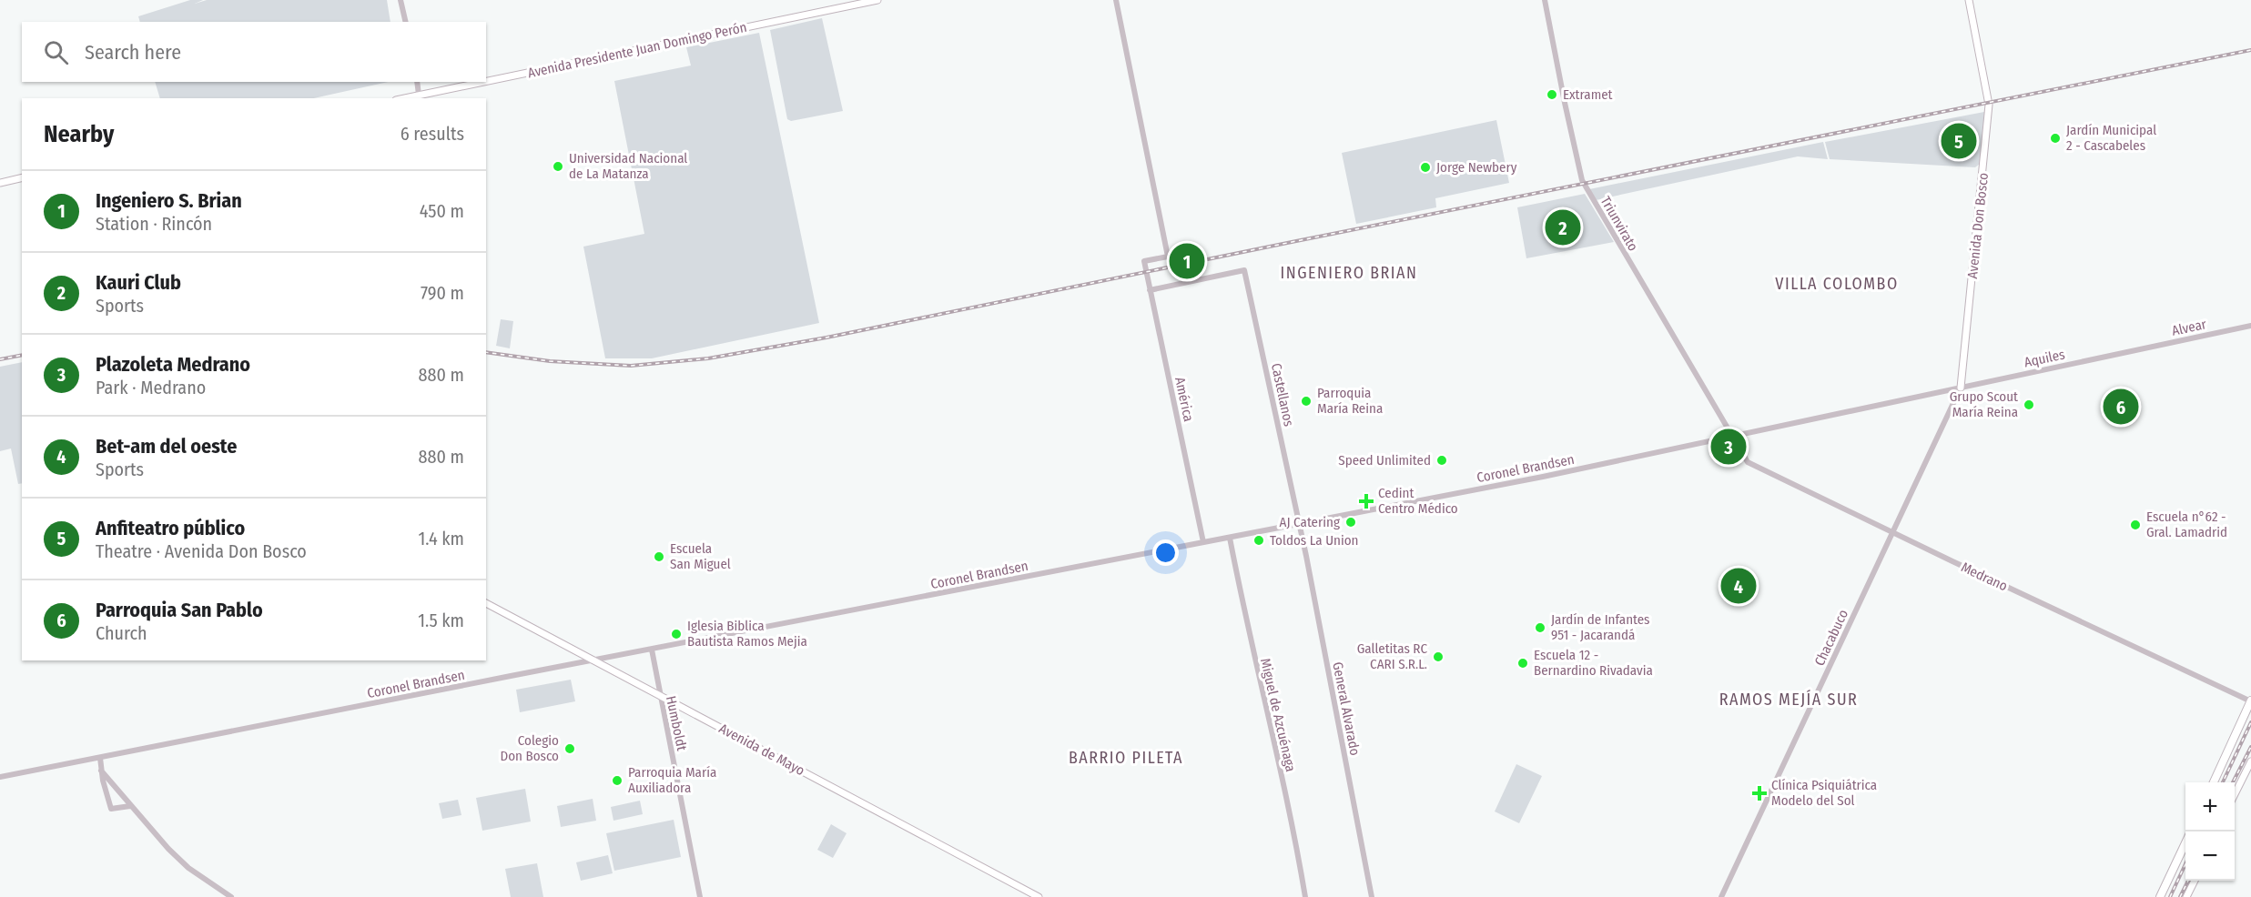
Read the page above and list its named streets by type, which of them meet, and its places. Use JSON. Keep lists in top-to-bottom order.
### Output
{
  "streets": {
    "main road": ["Avenida Presidente Juan Domingo Perón", "Avenida Don Bosco", "Avenida de Mayo"],
    "street": [
      "Triunvirato",
      "Alvear",
      "Aquiles",
      "Castellanos",
      "América",
      "Coronel Brandsen",
      "Medrano",
      "Chacabuco",
      "General Alvarado",
      "Miguel de Azcuénaga",
      "Humboldt"
    ]
  },
  "crossings": [
    ["Triunvirato", "Coronel Brandsen"],
    ["Triunvirato", "Medrano"],
    ["Avenida Don Bosco", "Aquiles"],
    ["Avenida Don Bosco", "Coronel Brandsen"],
    ["Avenida Don Bosco", "Chacabuco"],
    ["Alvear", "Aquiles"],
    ["Aquiles", "Coronel Brandsen"],
    ["Aquiles", "Chacabuco"],
    ["Castellanos", "América"],
    ["Castellanos", "Coronel Brandsen"],
    ["Castellanos", "General Alvarado"],
    ["América", "Coronel Brandsen"],
    ["Coronel Brandsen", "Medrano"],
    ["Coronel Brandsen", "Chacabuco"],
    ["Coronel Brandsen", "General Alvarado"],
    ["Coronel Brandsen", "Miguel de Azcuénaga"],
    ["Coronel Brandsen", "Humboldt"],
    ["Coronel Brandsen", "Avenida de Mayo"],
    ["Medrano", "Chacabuco"],
    ["Humboldt", "Avenida de Mayo"]
  ],
  "districts": [
    "INGENIERO BRIAN",
    "VILLA COLOMBO",
    "RAMOS MEJÍA SUR",
    "BARRIO PILETA"
  ],
  "places": {
    "other": [
      "Extramet",
      "Jardín Municipal 2 - Cascabeles",
      "Universidad Nacional de La Matanza",
      "Jorge Newbery",
      "Parroquia María Reina",
      "Grupo Scout María Reina",
      "Speed Unlimited",
      "AJ Catering",
      "Escuela n°62 - Gral. Lamadrid",
      "Toldos La Union",
      "Escuela San Miguel",
      "Jardín de Infantes 951 - Jacarandá",
      "Iglesia Biblica Bautista Ramos Mejia",
      "Galletitas RC CARI S.R.L.",
      "Escuela 12 - Bernardino Rivadavia",
      "Colegio Don Bosco",
      "Parroquia María Auxiliadora"
    ],
    "health": ["Cedint Centro Médico", "Clínica Psiquiátrica Modelo del Sol"]
  },
  "page": {
    "search": "Search here",
    "heading": ["Nearby", "6 results"],
    "pins": [
      "5",
      "2",
      "1",
      "6",
      "3",
      "4"
    ],
    "list": [
      {
        "mark": "1",
        "name": "Ingeniero S. Brian",
        "note": "Station · Rincón",
        "value": "450 m"
      },
      {
        "mark": "2",
        "name": "Kauri Club",
        "note": "Sports",
        "value": "790 m"
      },
      {
        "mark": "3",
        "name": "Plazoleta Medrano",
        "note": "Park · Medrano",
        "value": "880 m"
      },
      {
        "mark": "4",
        "name": "Bet-am del oeste",
        "note": "Sports",
        "value": "880 m"
      },
      {
        "mark": "5",
        "name": "Anfiteatro público",
        "note": "Theatre · Avenida Don Bosco",
        "value": "1.4 km"
      },
      {
        "mark": "6",
        "name": "Parroquia San Pablo",
        "note": "Church",
        "value": "1.5 km"
      }
    ],
    "map_buttons": ["+", "−"]
  }
}
